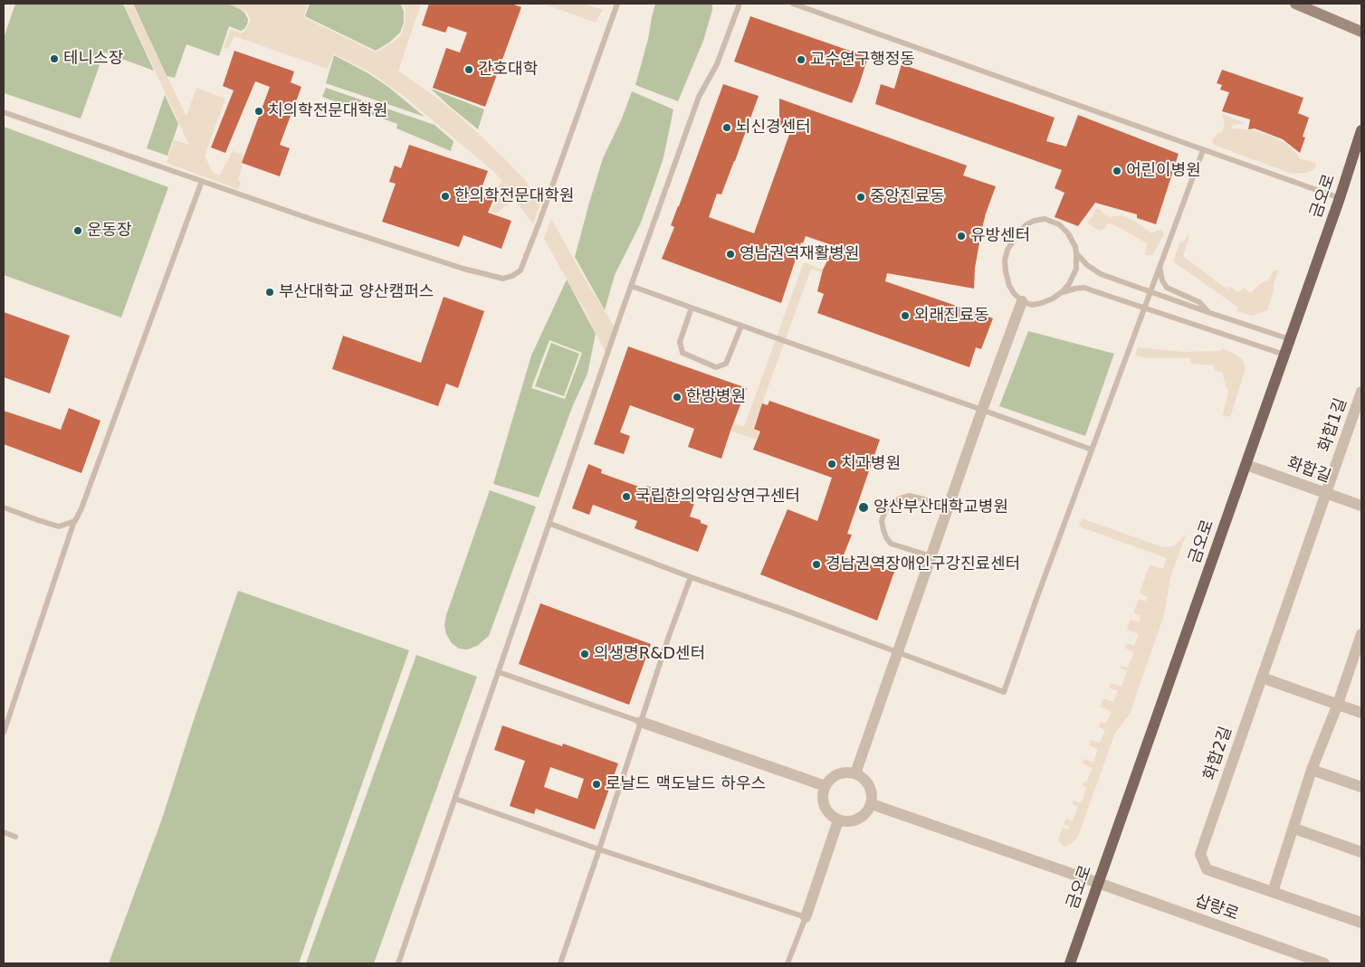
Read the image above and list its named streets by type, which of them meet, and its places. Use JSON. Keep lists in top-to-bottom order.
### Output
{
  "streets": {
    "main road": ["금오로"],
    "street": [
      "화합1길",
      "화합길",
      "화합2길",
      "삽량로"
    ]
  },
  "crossings": [
    ["금오로", "화합길"],
    ["금오로", "삽량로"],
    ["화합1길", "화합길"],
    ["화합1길", "화합2길"],
    ["화합길", "화합2길"]
  ],
  "places": [
    "테니스장",
    "교수연구행정동",
    "간호대학",
    "치의학전문대학원",
    "뇌신경센터",
    "어린이병원",
    "한의학전문대학원",
    "중앙진료동",
    "운동장",
    "유방센터",
    "영남권역재활병원",
    "부산대학교 양산캠퍼스",
    "외래진료동",
    "한방병원",
    "치과병원",
    "국립한의약임상연구센터",
    "양산부산대학교병원",
    "경남권역장애인구강진료센터",
    "의생명R&D센터",
    "로날드 맥도날드 하우스"
  ]
}
